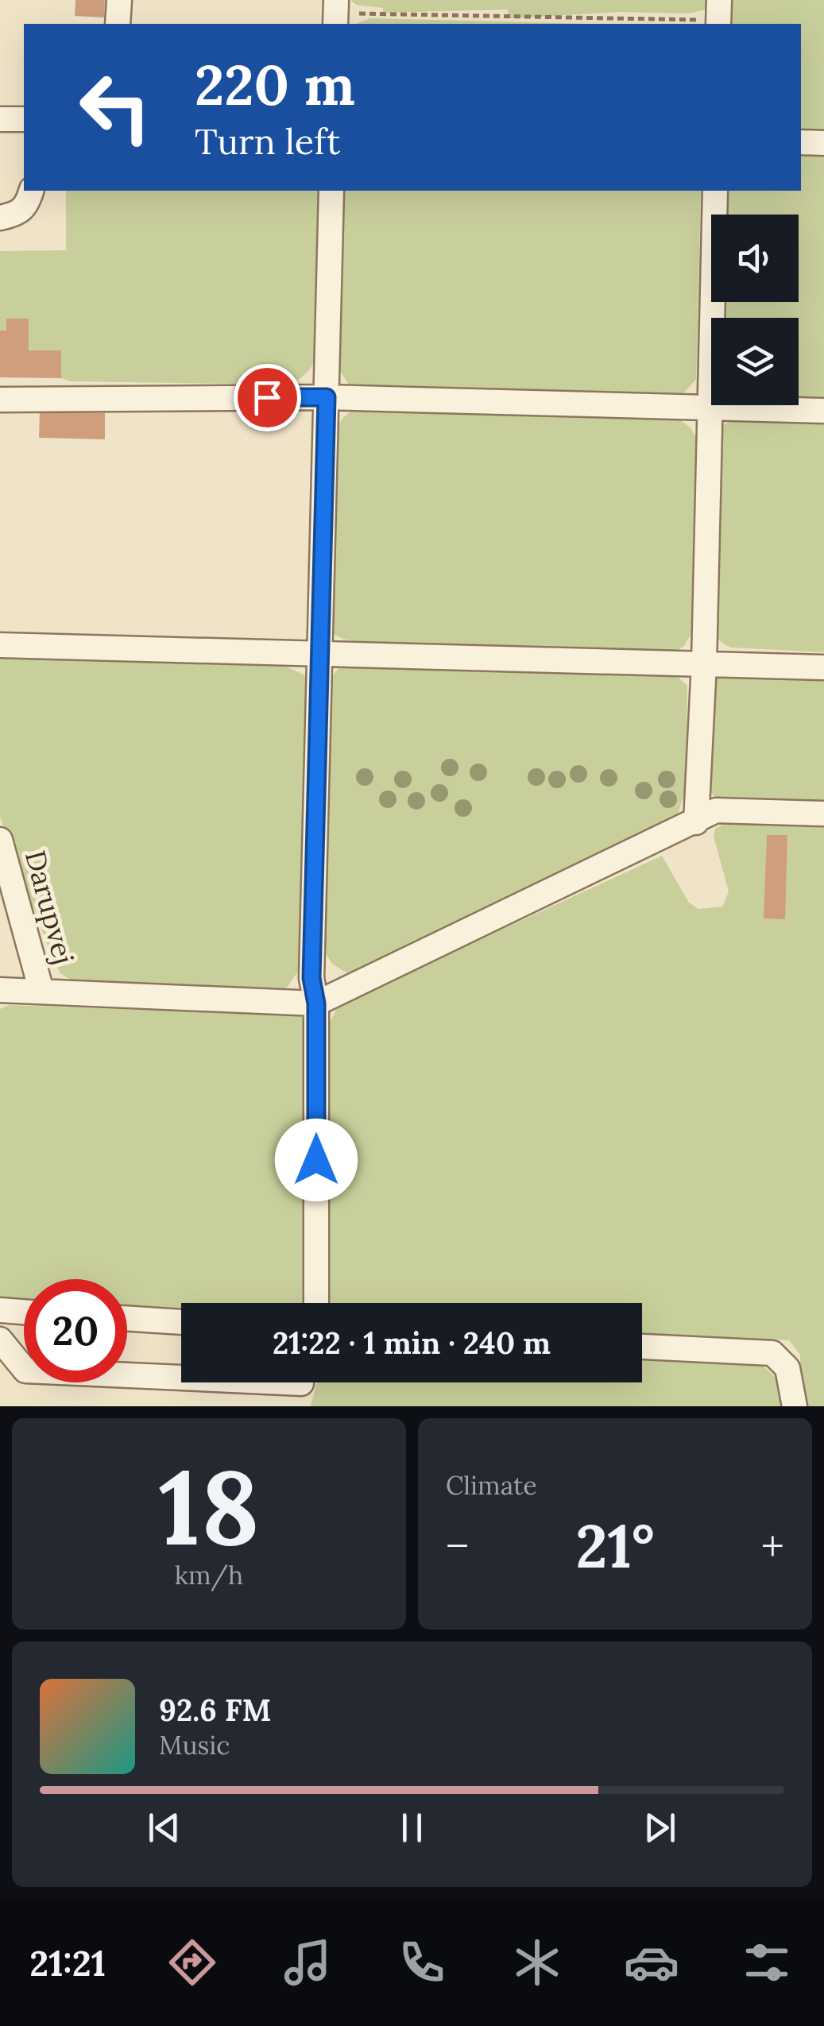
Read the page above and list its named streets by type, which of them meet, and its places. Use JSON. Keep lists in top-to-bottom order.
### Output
{
  "streets": {
    "lane": ["Darupvej"]
  },
  "page": {
    "turn": ["220 m", "Turn left"],
    "limit": "20",
    "trip": "21:22 · 1 min · 240 m",
    "tile": [
      ["18", "km/h"],
      "Climate"
    ],
    "heat": ["−", "21°", "+"],
    "song": ["92.6 FM", "Music"],
    "tabs": "21:21"
  }
}
